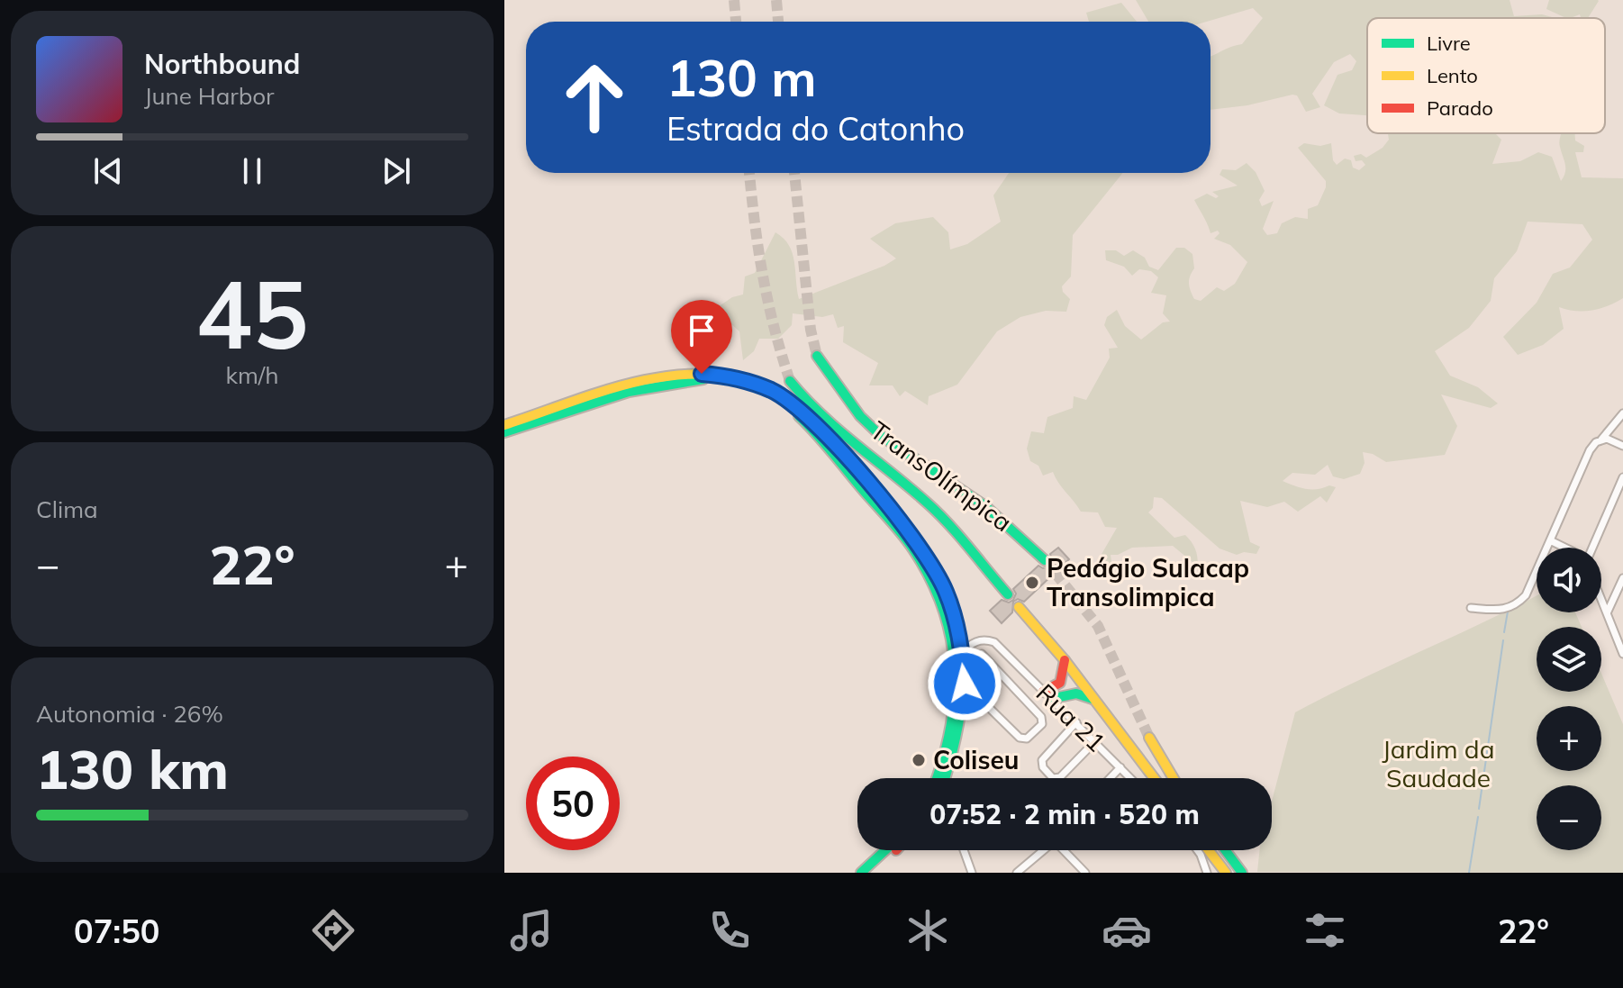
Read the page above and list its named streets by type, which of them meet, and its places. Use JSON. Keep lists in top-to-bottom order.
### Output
{
  "streets": {
    "main road": ["TransOlímpica"],
    "street": ["Rua 21"]
  },
  "parks": ["Jardim da Saudade"],
  "places": ["Pedágio Sulacap Transolimpica", "Coliseu"],
  "legend": ["Livre", "Lento", "Parado"],
  "page": {
    "turn": ["130 m", "Estrada do Catonho"],
    "song": ["Northbound", "June Harbor"],
    "tile": [
      ["45", "km/h"],
      "Clima",
      ["Autonomia · 26%", "130 km"]
    ],
    "heat": ["−", "22°", "+"],
    "map_buttons": ["+", "−"],
    "limit": "50",
    "trip": "07:52 · 2 min · 520 m",
    "tabs": ["07:50", "22°"]
  }
}
